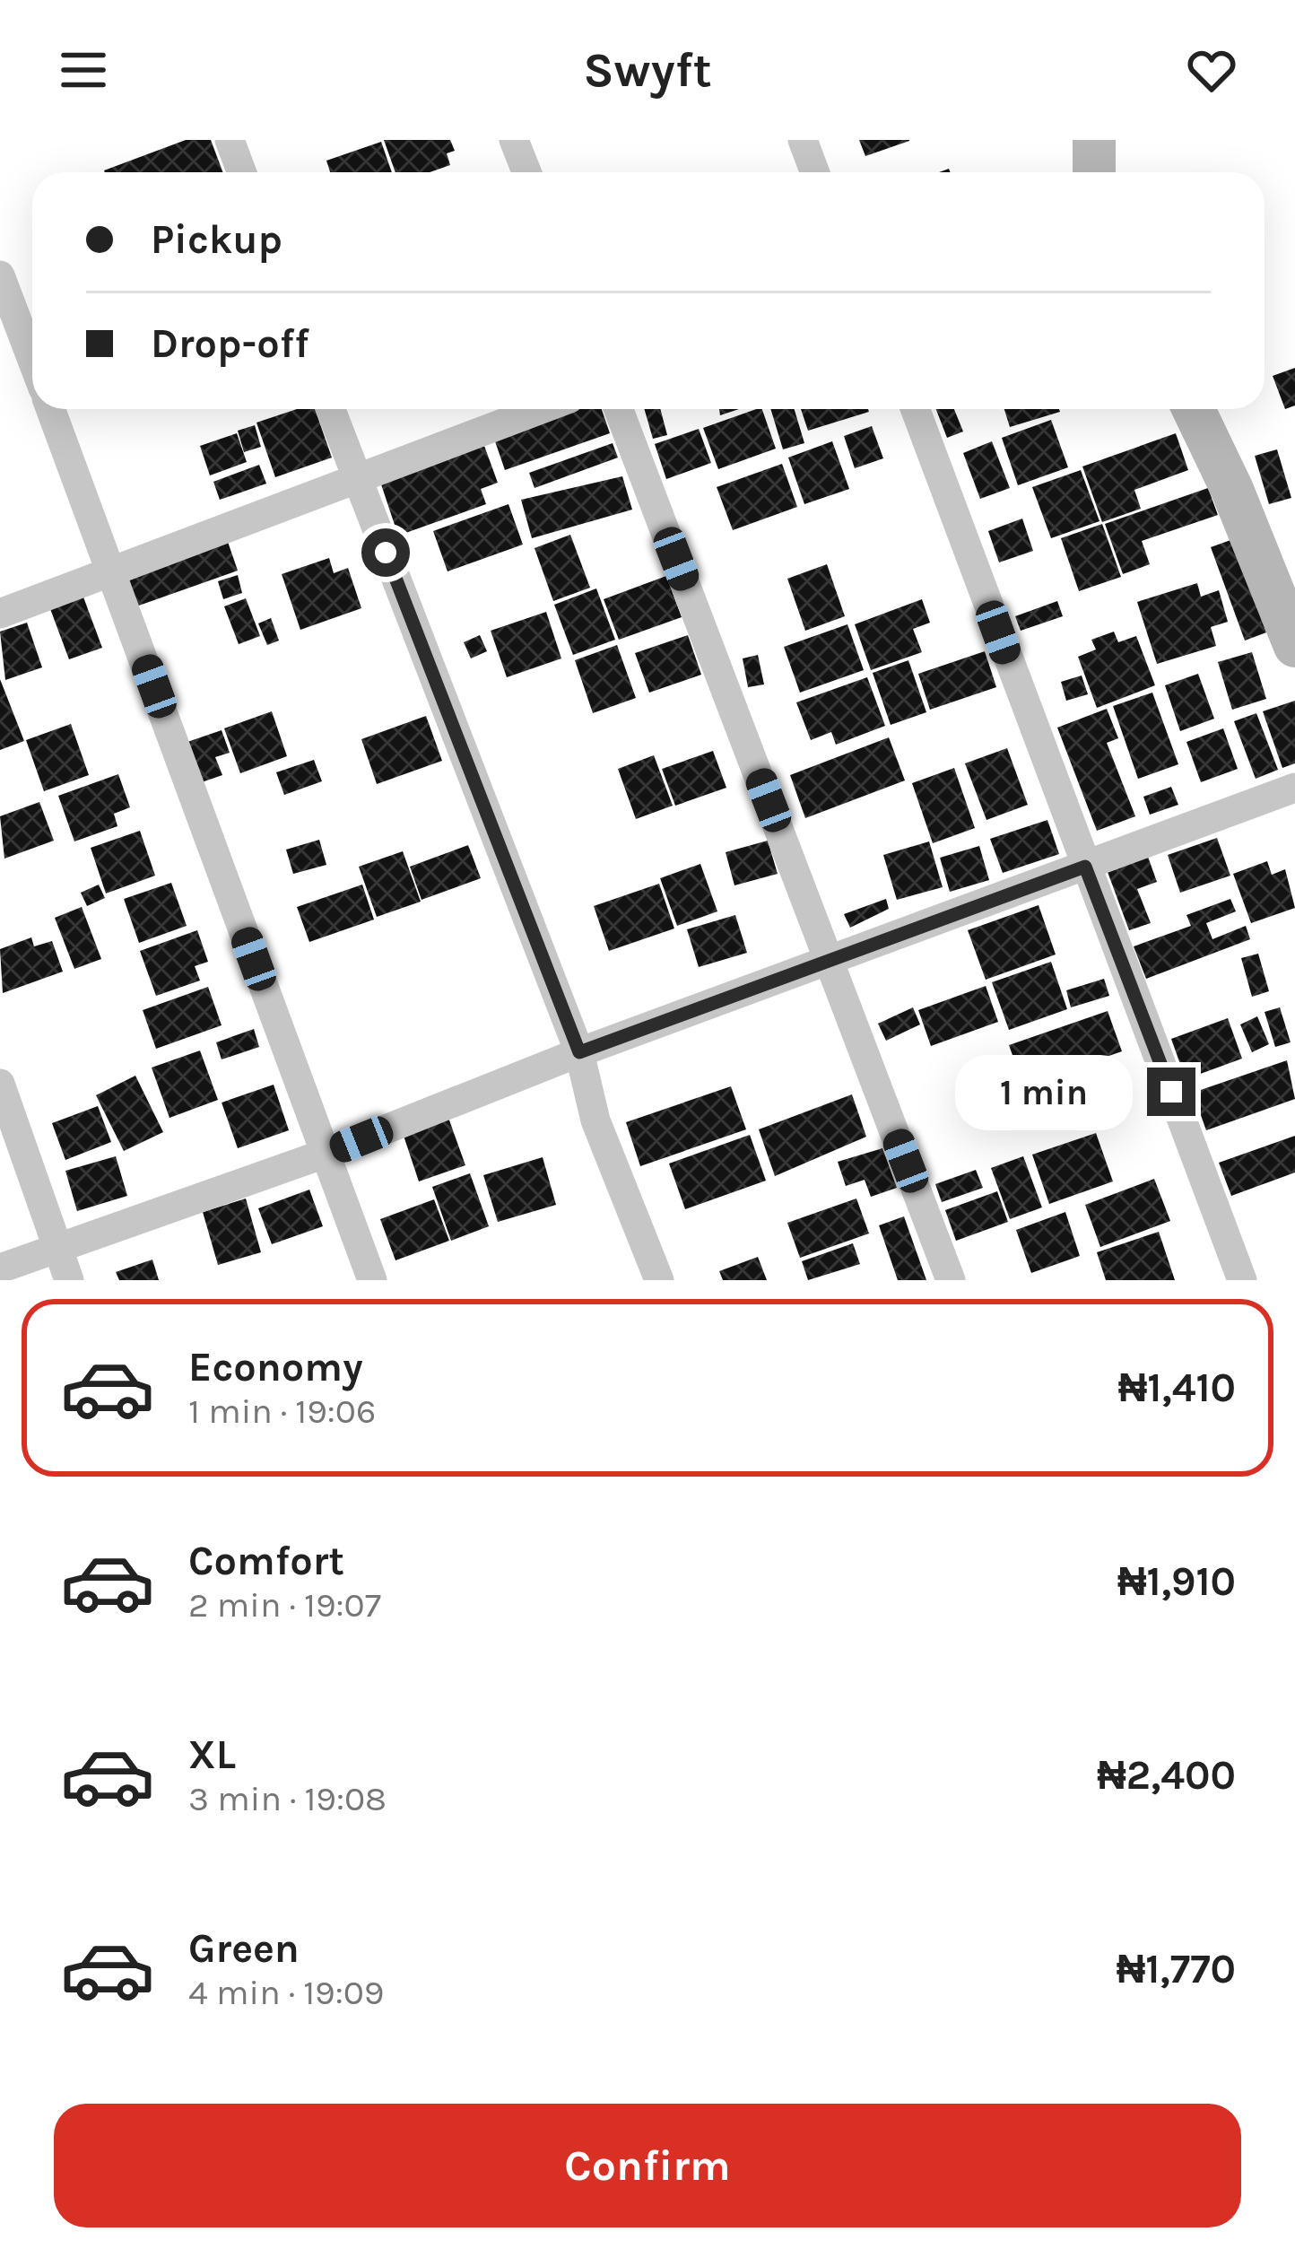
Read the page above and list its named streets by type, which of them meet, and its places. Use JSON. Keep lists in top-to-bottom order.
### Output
{
  "page": {
    "header": "Swyft",
    "banner": ["Pickup", "Drop-off"],
    "bubble": "1 min",
    "list": [
      {
        "name": "Economy",
        "note": "1 min · 19:06",
        "value": "₦1,410"
      },
      {
        "name": "Comfort",
        "note": "2 min · 19:07",
        "value": "₦1,910"
      },
      {
        "name": "XL",
        "note": "3 min · 19:08",
        "value": "₦2,400"
      },
      {
        "name": "Green",
        "note": "4 min · 19:09",
        "value": "₦1,770"
      }
    ],
    "buttons": "Confirm"
  }
}
